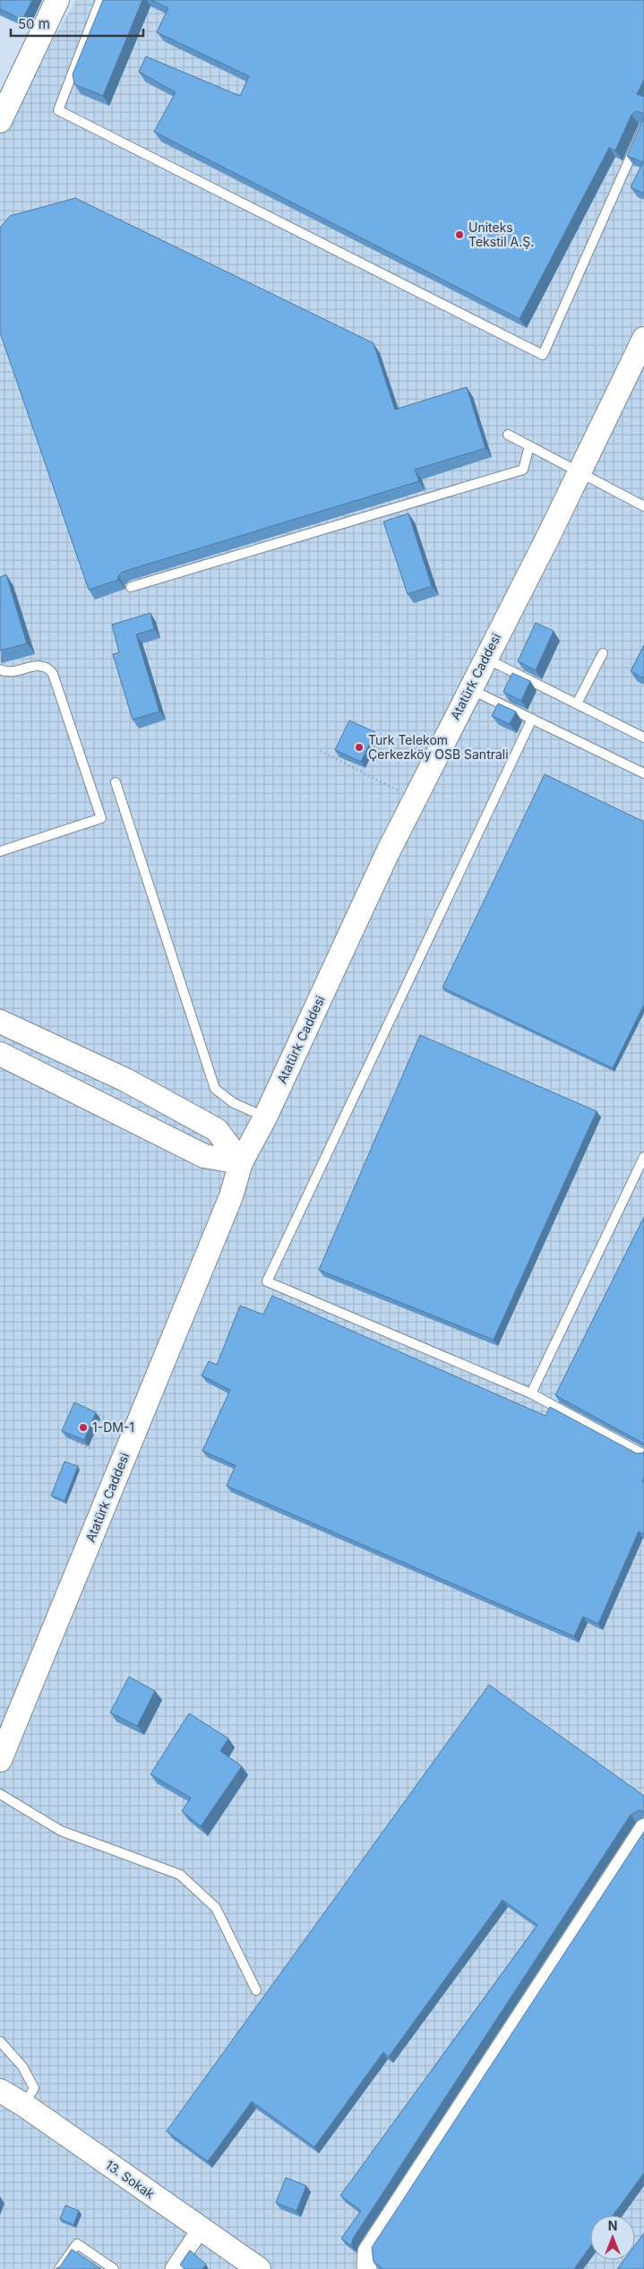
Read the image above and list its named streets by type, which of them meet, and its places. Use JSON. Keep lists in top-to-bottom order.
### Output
{
  "streets": {
    "street": ["Atatürk Caddesi", "13. Sokak"]
  },
  "places": ["Uniteks Tekstil A.Ş.", "Turk Telekom Çerkezköy OSB Santrali", "1-DM-1"],
  "scale_bar": "50 m",
  "north": "top"
}
